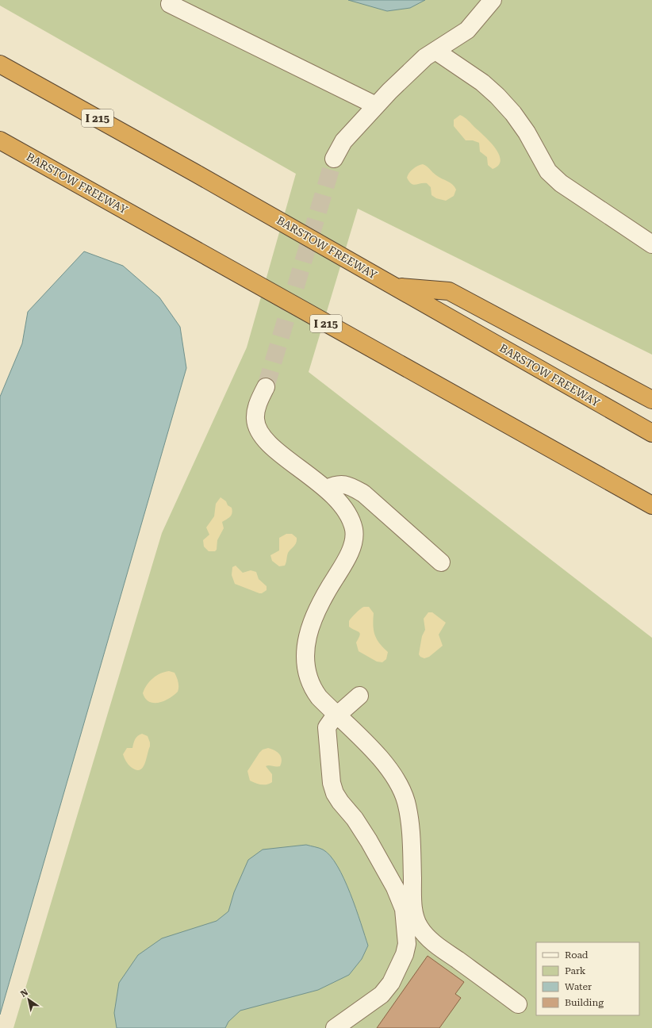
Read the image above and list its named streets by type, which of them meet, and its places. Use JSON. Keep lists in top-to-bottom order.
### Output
{
  "streets": {
    "highway": ["I 215", "BARSTOW FREEWAY"]
  },
  "legend": [
    "Road",
    "Park",
    "Water",
    "Building"
  ],
  "north": "top left"
}
